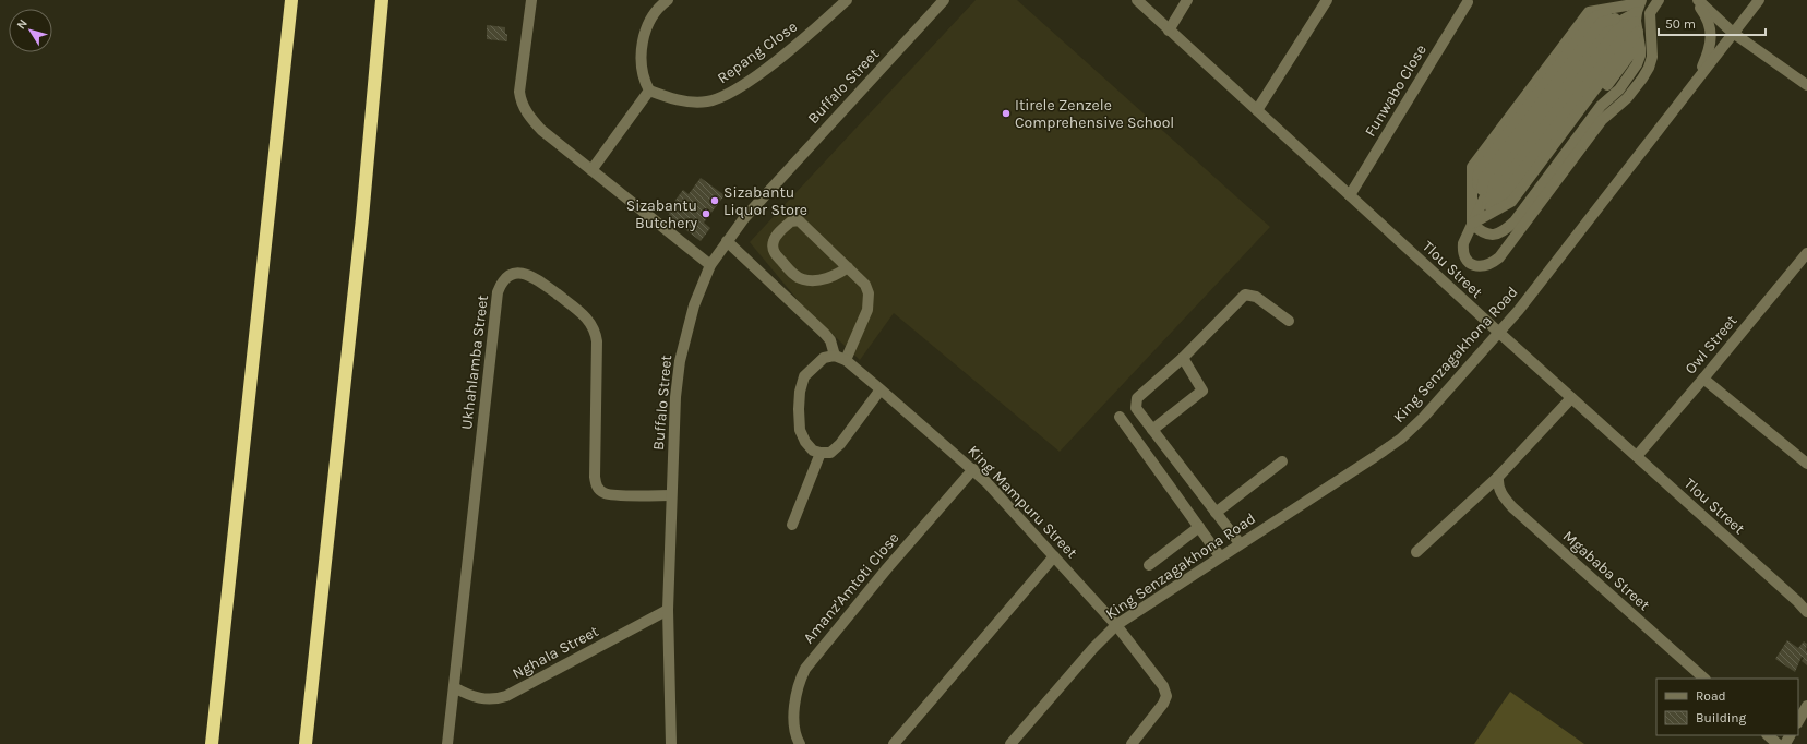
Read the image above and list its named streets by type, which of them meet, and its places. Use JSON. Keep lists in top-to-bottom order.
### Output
{
  "streets": {
    "street": [
      "Repang Close",
      "Buffalo Street",
      "Funwabo Close",
      "Tlou Street",
      "Owl Street",
      "King Senzagakhona Road",
      "Ukhahlamba Street",
      "King Mampuru Street",
      "Mgababa Street",
      "Amanz'Amtoti Close",
      "Nghala Street"
    ]
  },
  "crossings": [
    ["Buffalo Street", "Ukhahlamba Street"],
    ["Buffalo Street", "King Mampuru Street"],
    ["Buffalo Street", "Nghala Street"],
    ["Funwabo Close", "Tlou Street"],
    ["Tlou Street", "Owl Street"],
    ["Tlou Street", "King Senzagakhona Road"],
    ["King Senzagakhona Road", "King Mampuru Street"],
    ["Ukhahlamba Street", "Nghala Street"],
    ["King Mampuru Street", "Amanz'Amtoti Close"]
  ],
  "places": ["Itirele Zenzele Comprehensive School", "Sizabantu Liquor Store", "Sizabantu Butchery"],
  "legend": ["Road", "Building"],
  "scale_bar": "50 m",
  "north": "top left"
}
